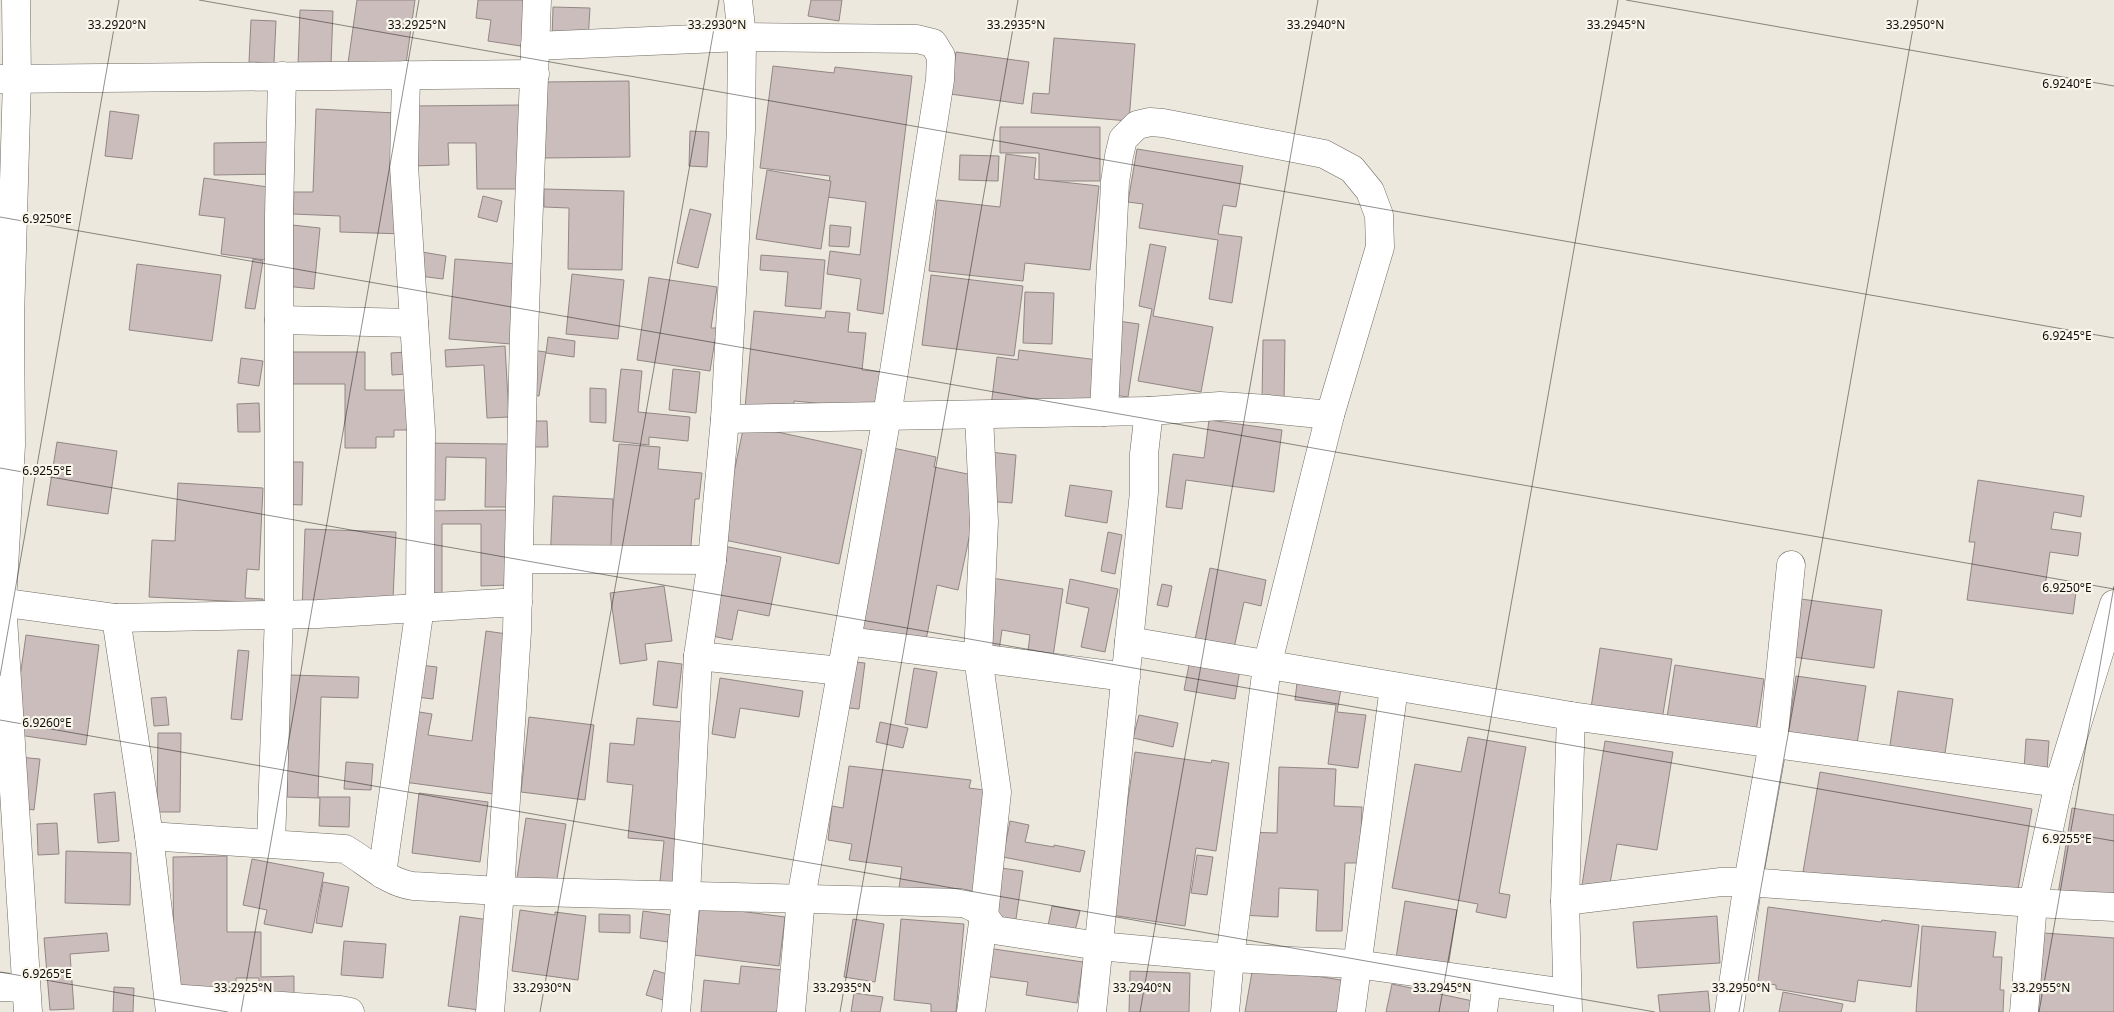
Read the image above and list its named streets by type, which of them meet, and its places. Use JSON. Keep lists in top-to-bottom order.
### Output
{
  "coordinates": [
    "33.2925°N",
    "33.2930°N",
    "33.2935°N",
    "33.2950°N",
    "33.2920°N",
    "33.2940°N",
    "33.2945°N",
    "6.9240°E",
    "6.9250°E",
    "6.9245°E",
    "6.9255°E",
    "6.9260°E",
    "6.9265°E",
    "33.2955°N"
  ]
}
